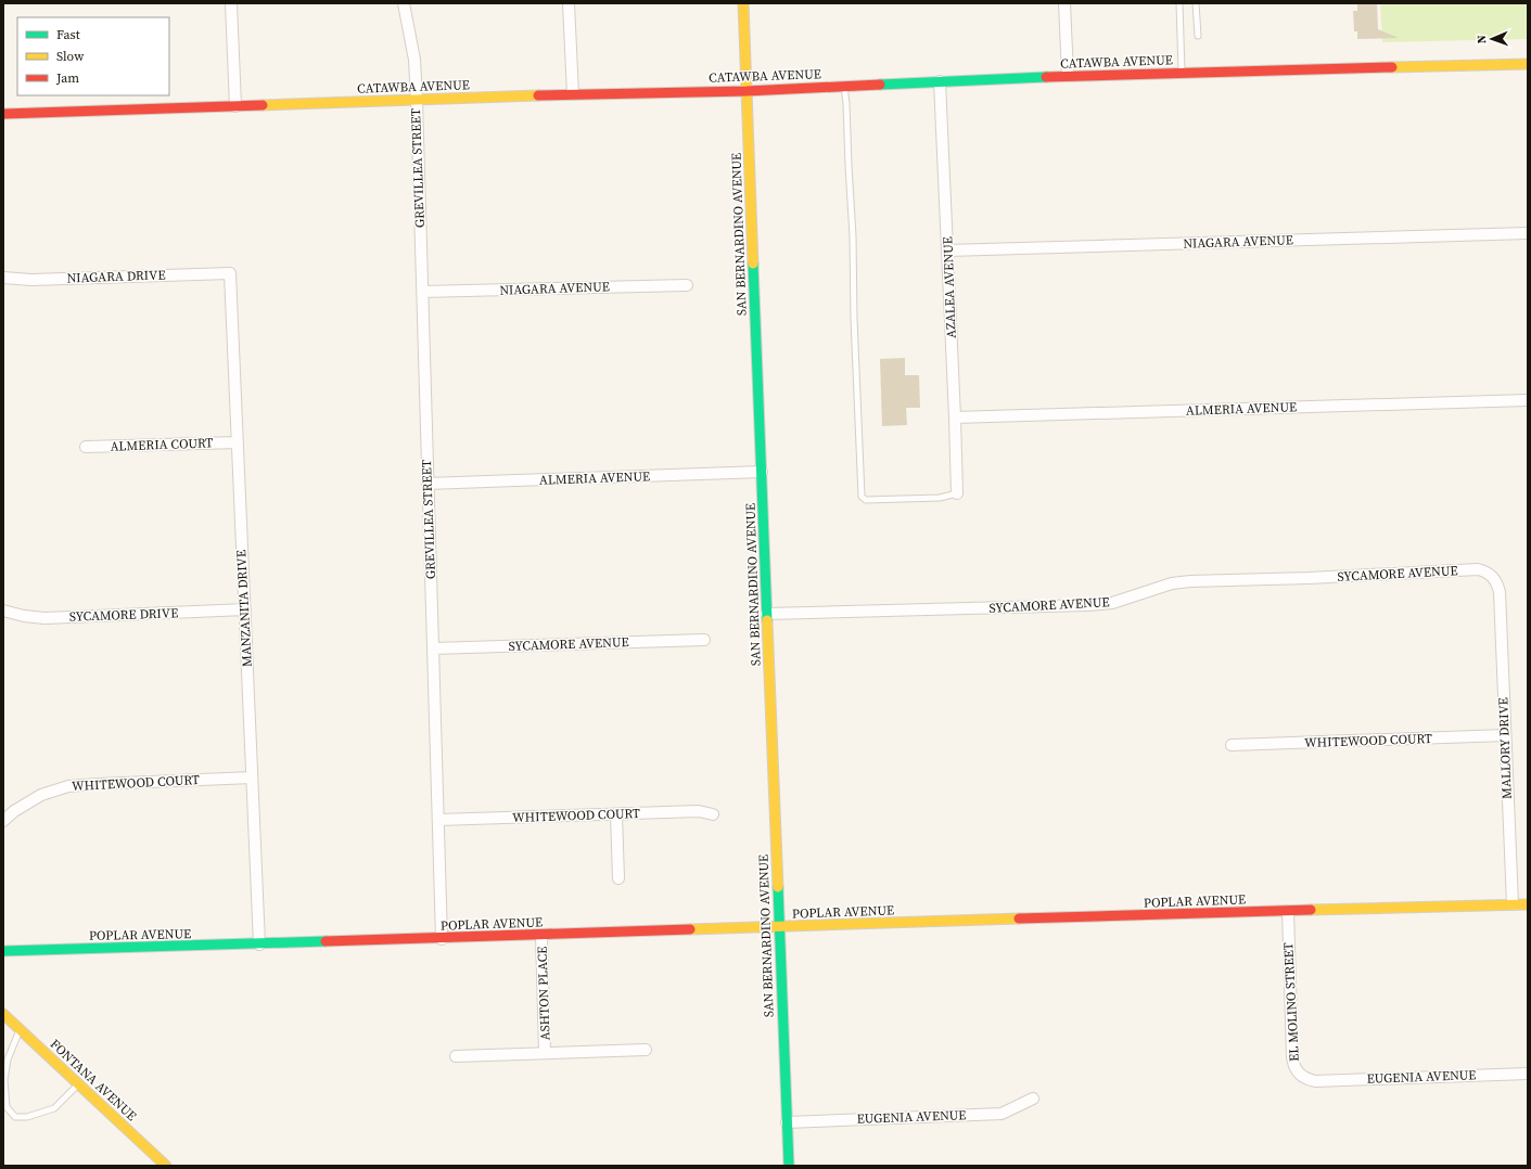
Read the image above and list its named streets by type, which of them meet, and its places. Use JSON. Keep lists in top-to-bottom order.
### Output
{
  "streets": {
    "street": [
      "CATAWBA AVENUE",
      "GREVILLEA STREET",
      "SAN BERNARDINO AVENUE",
      "NIAGARA AVENUE",
      "NIAGARA DRIVE",
      "AZALEA AVENUE",
      "ALMERIA AVENUE",
      "ALMERIA COURT",
      "SYCAMORE AVENUE",
      "MANZANITA DRIVE",
      "SYCAMORE DRIVE",
      "WHITEWOOD COURT",
      "MALLORY DRIVE",
      "POPLAR AVENUE",
      "ASHTON PLACE",
      "EL MOLINO STREET",
      "EUGENIA AVENUE",
      "FONTANA AVENUE"
    ]
  },
  "crossings": [
    ["CATAWBA AVENUE", "GREVILLEA STREET"],
    ["CATAWBA AVENUE", "SAN BERNARDINO AVENUE"],
    ["CATAWBA AVENUE", "AZALEA AVENUE"],
    ["GREVILLEA STREET", "NIAGARA AVENUE"],
    ["GREVILLEA STREET", "ALMERIA AVENUE"],
    ["GREVILLEA STREET", "SYCAMORE AVENUE"],
    ["GREVILLEA STREET", "WHITEWOOD COURT"],
    ["GREVILLEA STREET", "POPLAR AVENUE"],
    ["SAN BERNARDINO AVENUE", "ALMERIA AVENUE"],
    ["SAN BERNARDINO AVENUE", "SYCAMORE AVENUE"],
    ["SAN BERNARDINO AVENUE", "POPLAR AVENUE"],
    ["SAN BERNARDINO AVENUE", "EUGENIA AVENUE"],
    ["NIAGARA AVENUE", "AZALEA AVENUE"],
    ["NIAGARA DRIVE", "MANZANITA DRIVE"],
    ["AZALEA AVENUE", "ALMERIA AVENUE"],
    ["ALMERIA COURT", "MANZANITA DRIVE"],
    ["SYCAMORE AVENUE", "MALLORY DRIVE"],
    ["MANZANITA DRIVE", "SYCAMORE DRIVE"],
    ["MANZANITA DRIVE", "WHITEWOOD COURT"],
    ["MANZANITA DRIVE", "POPLAR AVENUE"],
    ["WHITEWOOD COURT", "MALLORY DRIVE"],
    ["MALLORY DRIVE", "POPLAR AVENUE"],
    ["POPLAR AVENUE", "ASHTON PLACE"],
    ["POPLAR AVENUE", "EL MOLINO STREET"],
    ["EL MOLINO STREET", "EUGENIA AVENUE"]
  ],
  "legend": ["Fast", "Slow", "Jam"],
  "north": "left"
}
